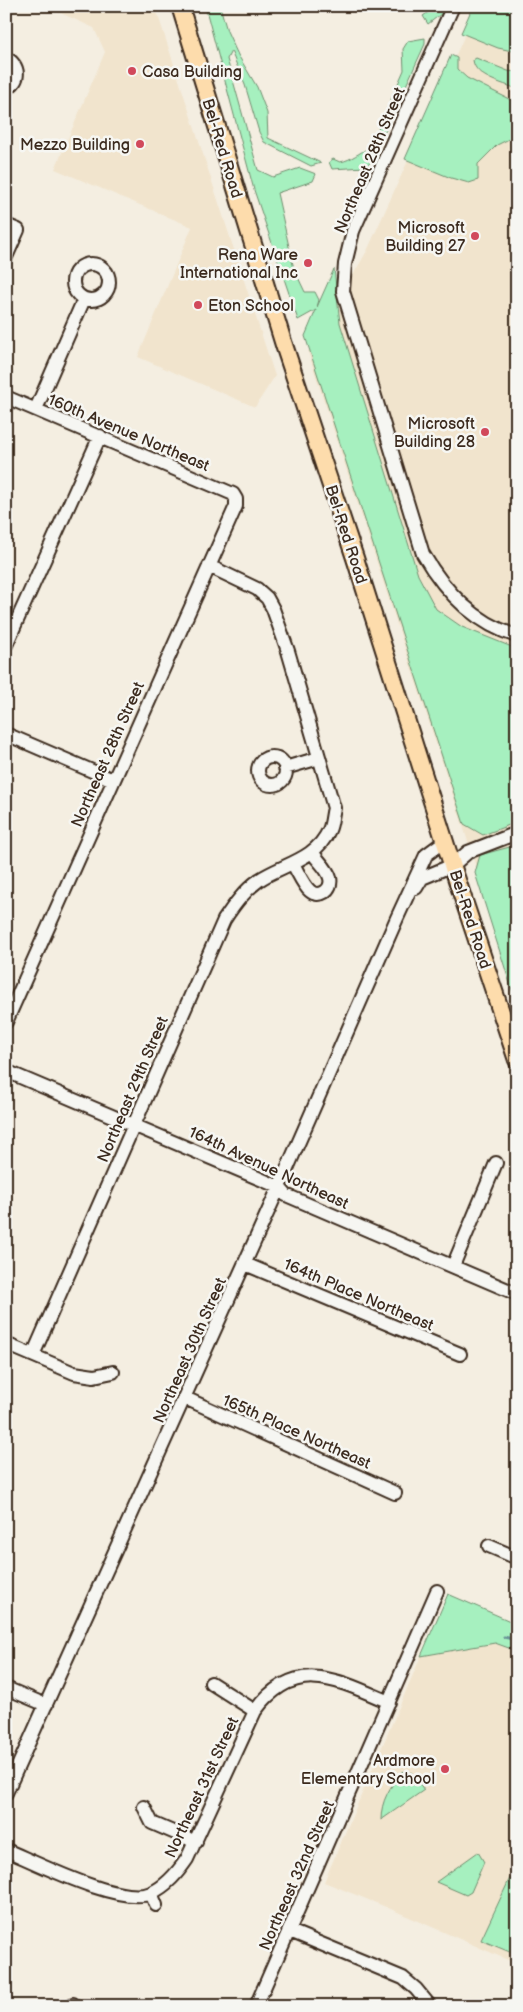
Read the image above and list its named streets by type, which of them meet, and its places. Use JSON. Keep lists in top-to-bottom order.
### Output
{
  "streets": {
    "main road": ["Bel-Red Road"],
    "street": [
      "Northeast 28th Street",
      "160th Avenue Northeast",
      "Northeast 29th Street",
      "164th Avenue Northeast",
      "164th Place Northeast",
      "Northeast 30th Street",
      "165th Place Northeast",
      "Northeast 31st Street",
      "Northeast 32nd Street"
    ]
  },
  "crossings": [
    ["Bel-Red Road", "Northeast 30th Street"],
    ["Northeast 28th Street", "160th Avenue Northeast"],
    ["Northeast 29th Street", "164th Avenue Northeast"],
    ["164th Avenue Northeast", "Northeast 30th Street"],
    ["164th Place Northeast", "Northeast 30th Street"],
    ["Northeast 30th Street", "165th Place Northeast"],
    ["Northeast 31st Street", "Northeast 32nd Street"]
  ],
  "places": [
    "Casa Building",
    "Mezzo Building",
    "Microsoft Building 27",
    "Rena Ware International Inc",
    "Eton School",
    "Microsoft Building 28",
    "Ardmore Elementary School"
  ]
}
